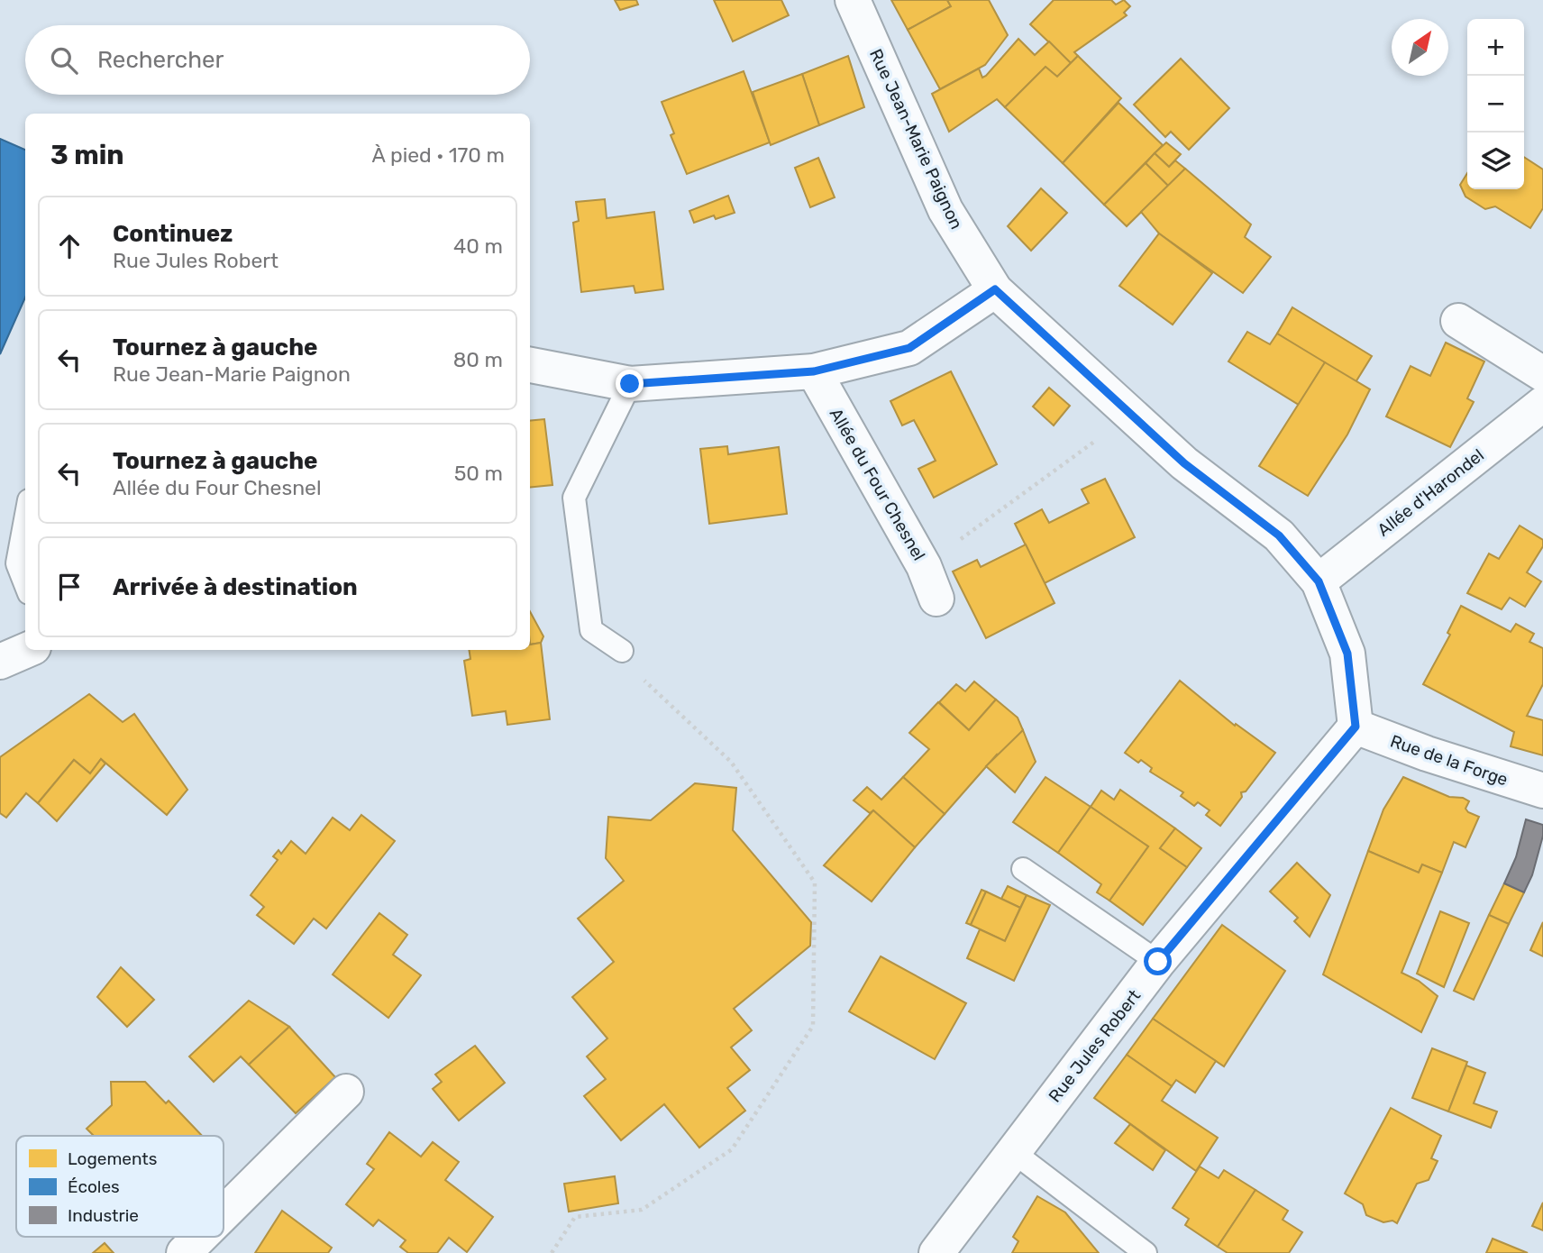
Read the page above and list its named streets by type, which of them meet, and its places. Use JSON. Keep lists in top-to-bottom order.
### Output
{
  "streets": {
    "street": [
      "Rue Jean-Marie Paignon",
      "Allée du Four Chesnel",
      "Allée d'Harondel",
      "Rue de la Forge",
      "Rue Jules Robert"
    ]
  },
  "crossings": [
    ["Rue Jean-Marie Paignon", "Allée d'Harondel"],
    ["Rue Jean-Marie Paignon", "Rue de la Forge"],
    ["Rue Jean-Marie Paignon", "Rue Jules Robert"],
    ["Rue de la Forge", "Rue Jules Robert"]
  ],
  "legend": ["Logements", "Écoles", "Industrie"],
  "north": "top right",
  "page": {
    "map_buttons": ["+", "−"],
    "search": "Rechercher",
    "heading": ["3 min", "À pied · 170 m"],
    "list": [
      ["Continuez", "Rue Jules Robert", "40 m"],
      ["Tournez à gauche", "Rue Jean-Marie Paignon", "80 m"],
      ["Tournez à gauche", "Allée du Four Chesnel", "50 m"],
      "Arrivée à destination"
    ]
  }
}
